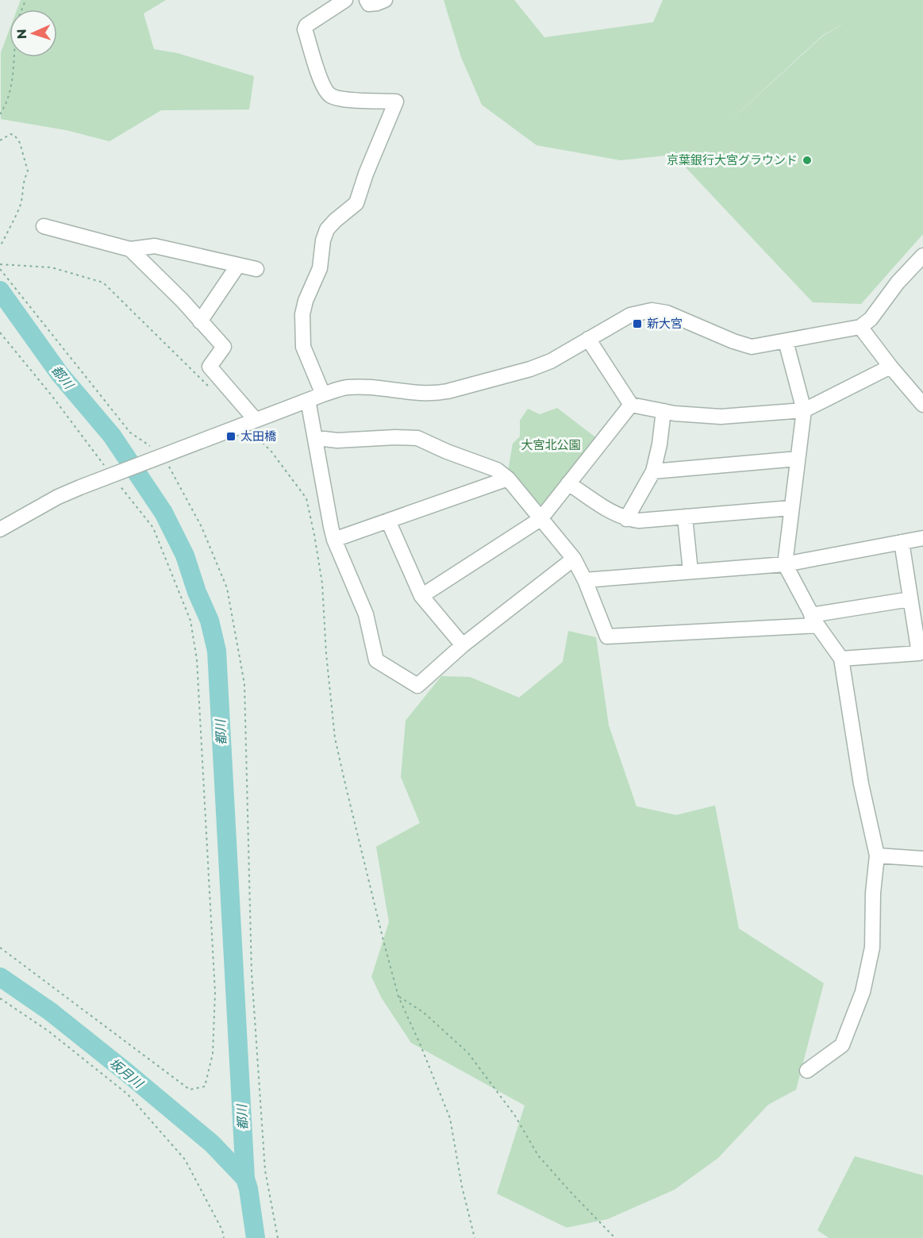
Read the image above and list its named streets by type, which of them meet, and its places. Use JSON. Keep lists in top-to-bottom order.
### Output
{
  "water": ["都川", "坂月川"],
  "parks": ["大宮北公園"],
  "places": {
    "other": ["京葉銀行大宮グラウンド"],
    "transit": ["新大宮", "太田橋"]
  },
  "north": "left"
}
